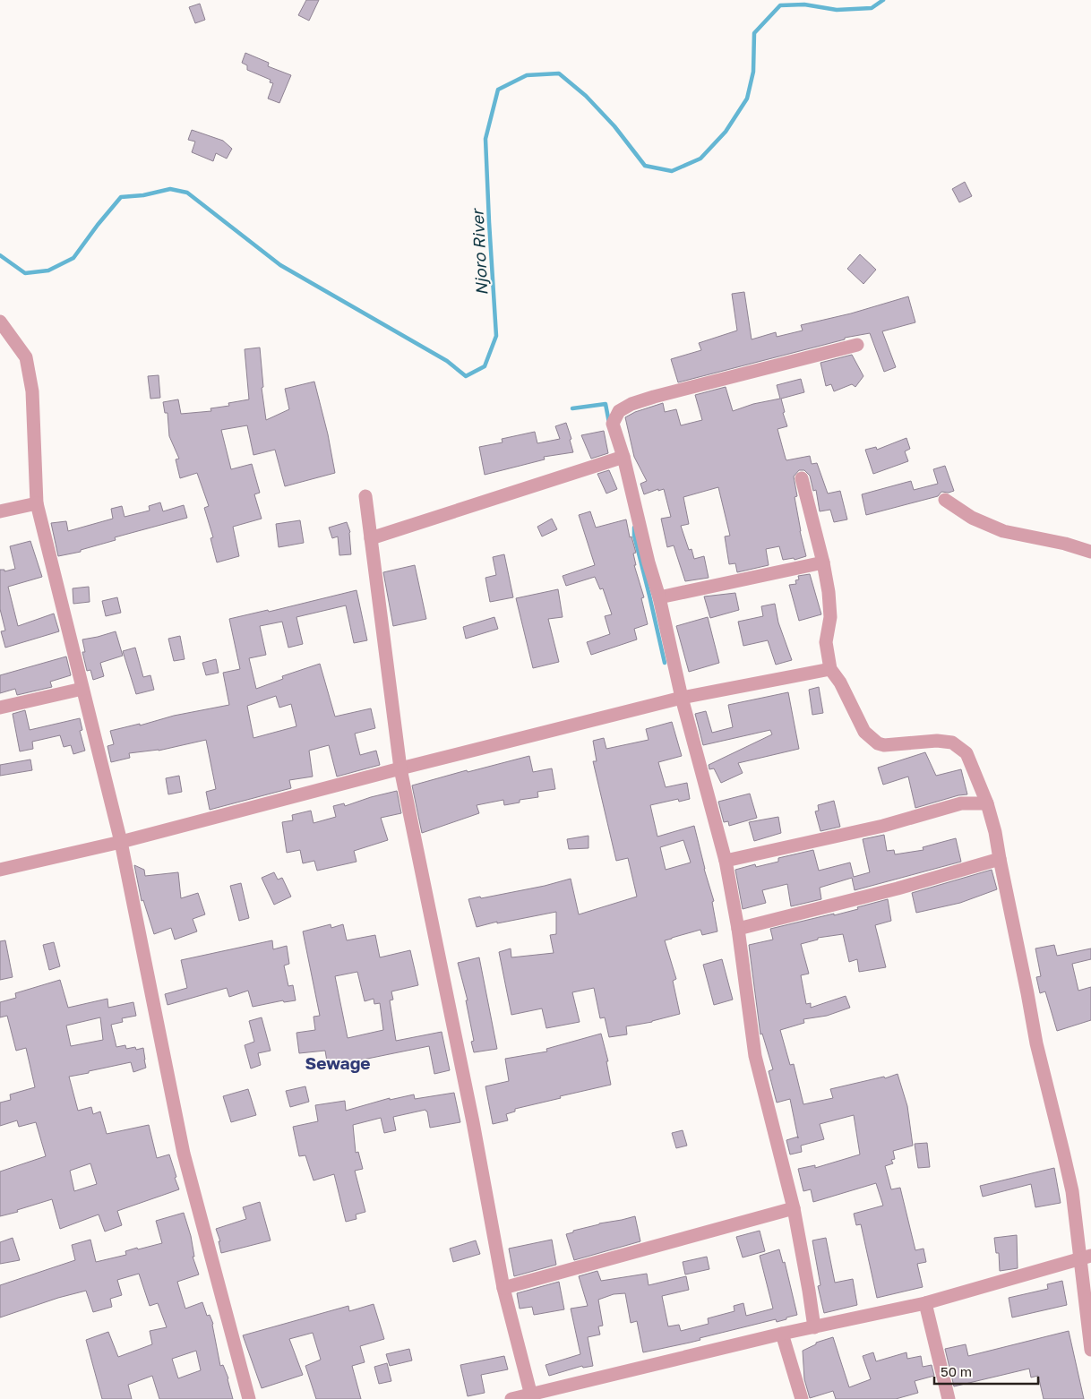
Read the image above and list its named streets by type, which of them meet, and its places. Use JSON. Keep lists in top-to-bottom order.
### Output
{
  "districts": ["Sewage"],
  "water": ["Njoro River"],
  "scale_bar": "50 m"
}
